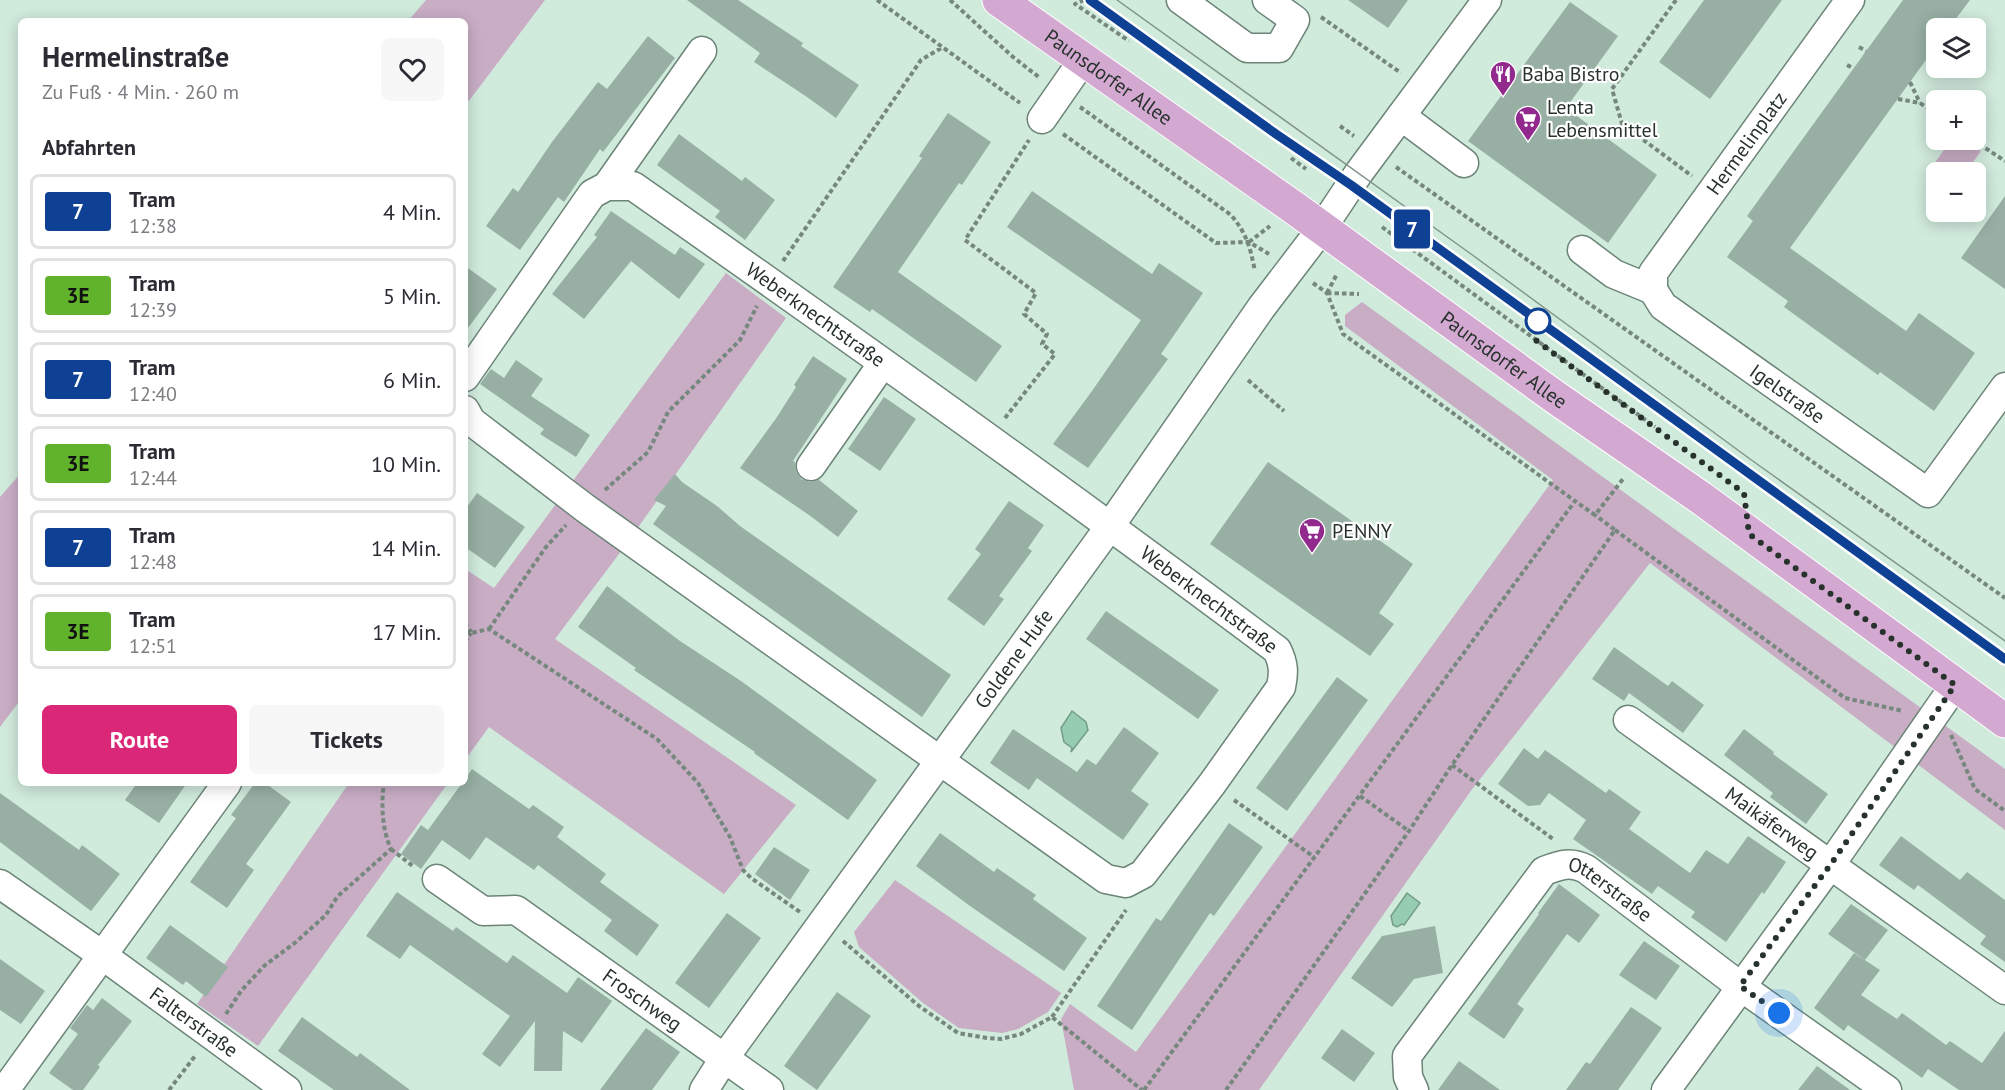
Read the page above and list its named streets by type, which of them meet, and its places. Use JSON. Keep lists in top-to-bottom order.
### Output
{
  "streets": {
    "main road": ["Paunsdorfer Allee"],
    "street": [
      "Hermelinplatz",
      "Weberknechtstraße",
      "Igelstraße",
      "Goldene Hufe",
      "Maikäferweg",
      "Otterstraße",
      "Froschweg",
      "Falterstraße"
    ]
  },
  "crossings": [
    ["Paunsdorfer Allee", "Goldene Hufe"],
    ["Hermelinplatz", "Igelstraße"],
    ["Weberknechtstraße", "Goldene Hufe"],
    ["Goldene Hufe", "Froschweg"]
  ],
  "places": {
    "restaurant": ["Baba Bistro"],
    "supermarket": ["Lenta Lebensmittel", "PENNY"]
  },
  "lines": ["tram line 7"],
  "page": {
    "on_map": "7",
    "map_buttons": ["+", "−"],
    "heading": [
      ["Hermelinstraße", "Zu Fuß · 4 Min. · 260 m"],
      "Abfahrten"
    ],
    "list": [
      {
        "mark": "7",
        "name": "Tram",
        "note": "12:38",
        "value": "4 Min."
      },
      {
        "mark": "3E",
        "name": "Tram",
        "note": "12:39",
        "value": "5 Min."
      },
      {
        "mark": "7",
        "name": "Tram",
        "note": "12:40",
        "value": "6 Min."
      },
      {
        "mark": "3E",
        "name": "Tram",
        "note": "12:44",
        "value": "10 Min."
      },
      {
        "mark": "7",
        "name": "Tram",
        "note": "12:48",
        "value": "14 Min."
      },
      {
        "mark": "3E",
        "name": "Tram",
        "note": "12:51",
        "value": "17 Min."
      }
    ],
    "buttons": ["Route", "Tickets"]
  }
}
